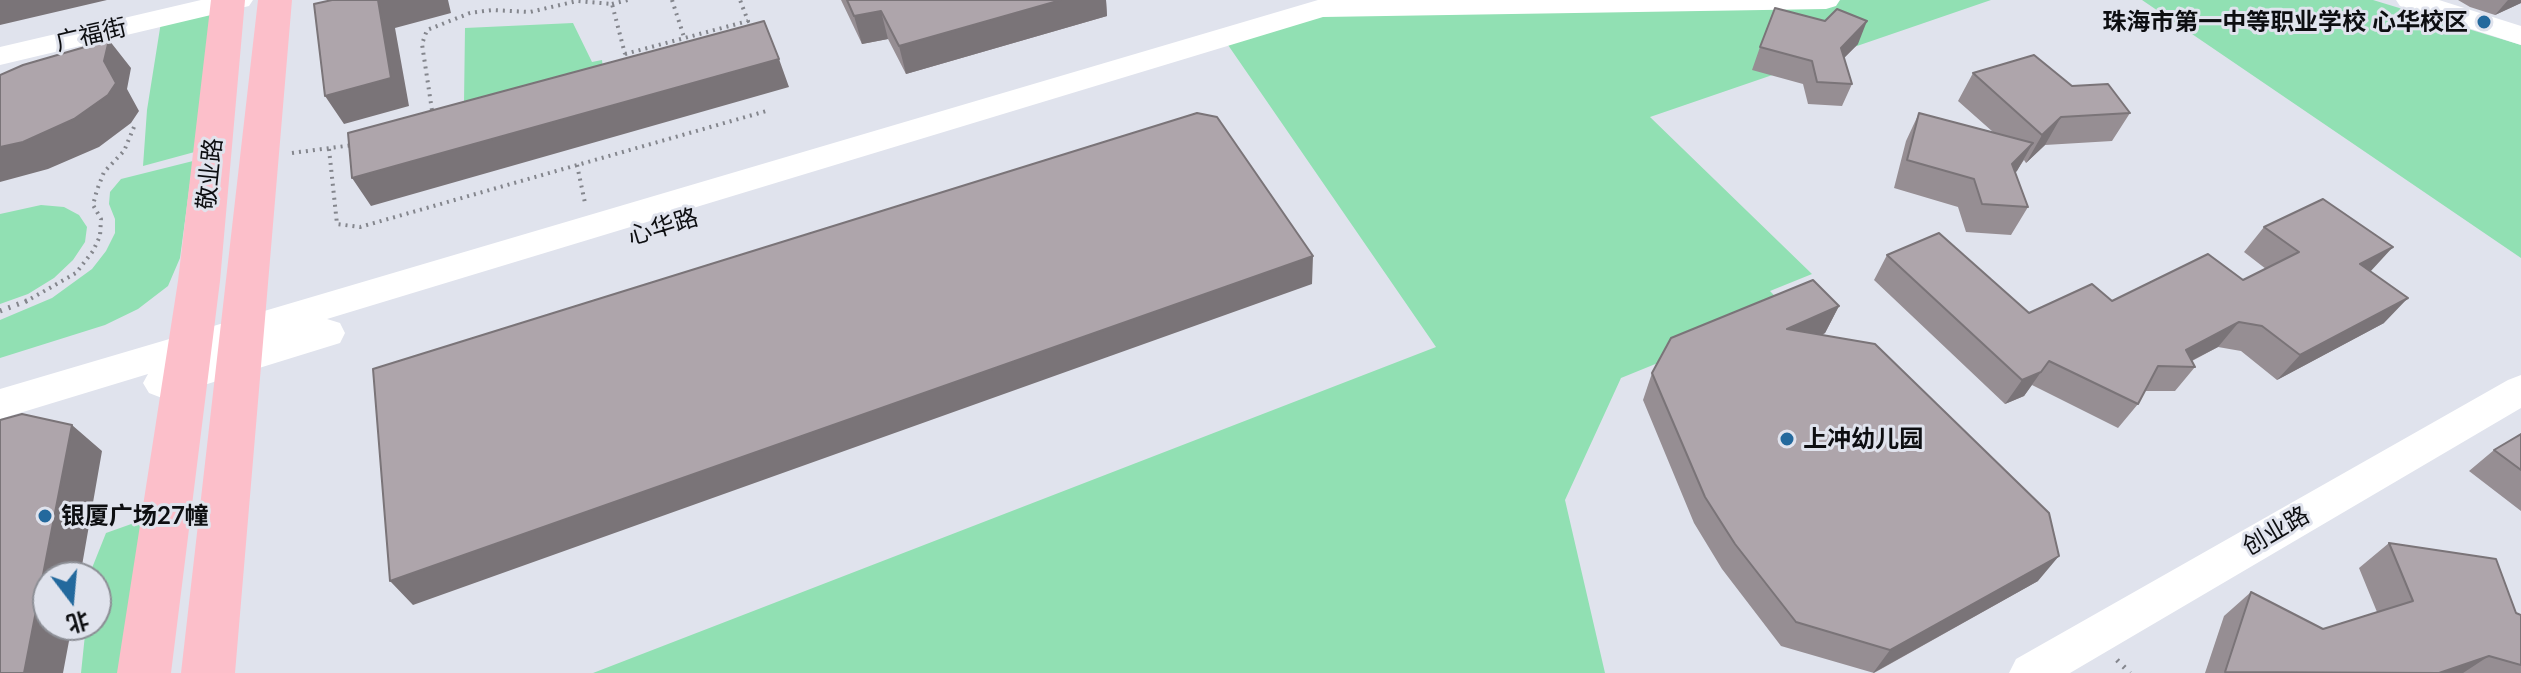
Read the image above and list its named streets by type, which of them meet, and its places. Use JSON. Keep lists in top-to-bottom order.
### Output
{
  "streets": {
    "main road": ["敬业路"],
    "street": ["广福街", "心华路", "创业路"]
  },
  "crossings": [
    ["广福街", "敬业路"],
    ["敬业路", "心华路"]
  ],
  "places": ["珠海市第一中等职业学校 心华校区", "上冲幼儿园", "银厦广场27幢"],
  "north": "bottom"
}
